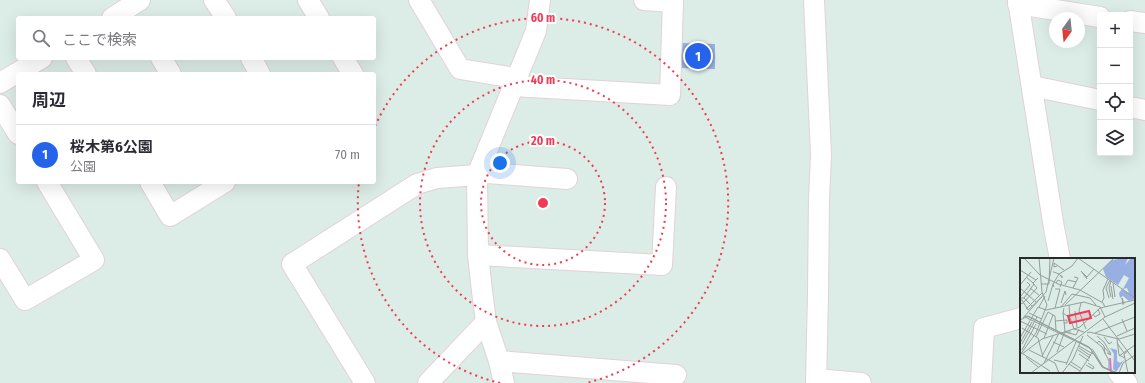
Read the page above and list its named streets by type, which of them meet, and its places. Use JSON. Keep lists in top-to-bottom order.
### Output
{
  "north": "bottom",
  "page": {
    "map_buttons": ["+", "−"],
    "search": "ここで検索",
    "pins": "1",
    "heading": "周辺",
    "list": [
      {
        "mark": "1",
        "name": "桜木第6公園",
        "note": "公園",
        "value": "70 m"
      }
    ]
  },
  "rings": ["60 m", "40 m", "20 m"]
}
